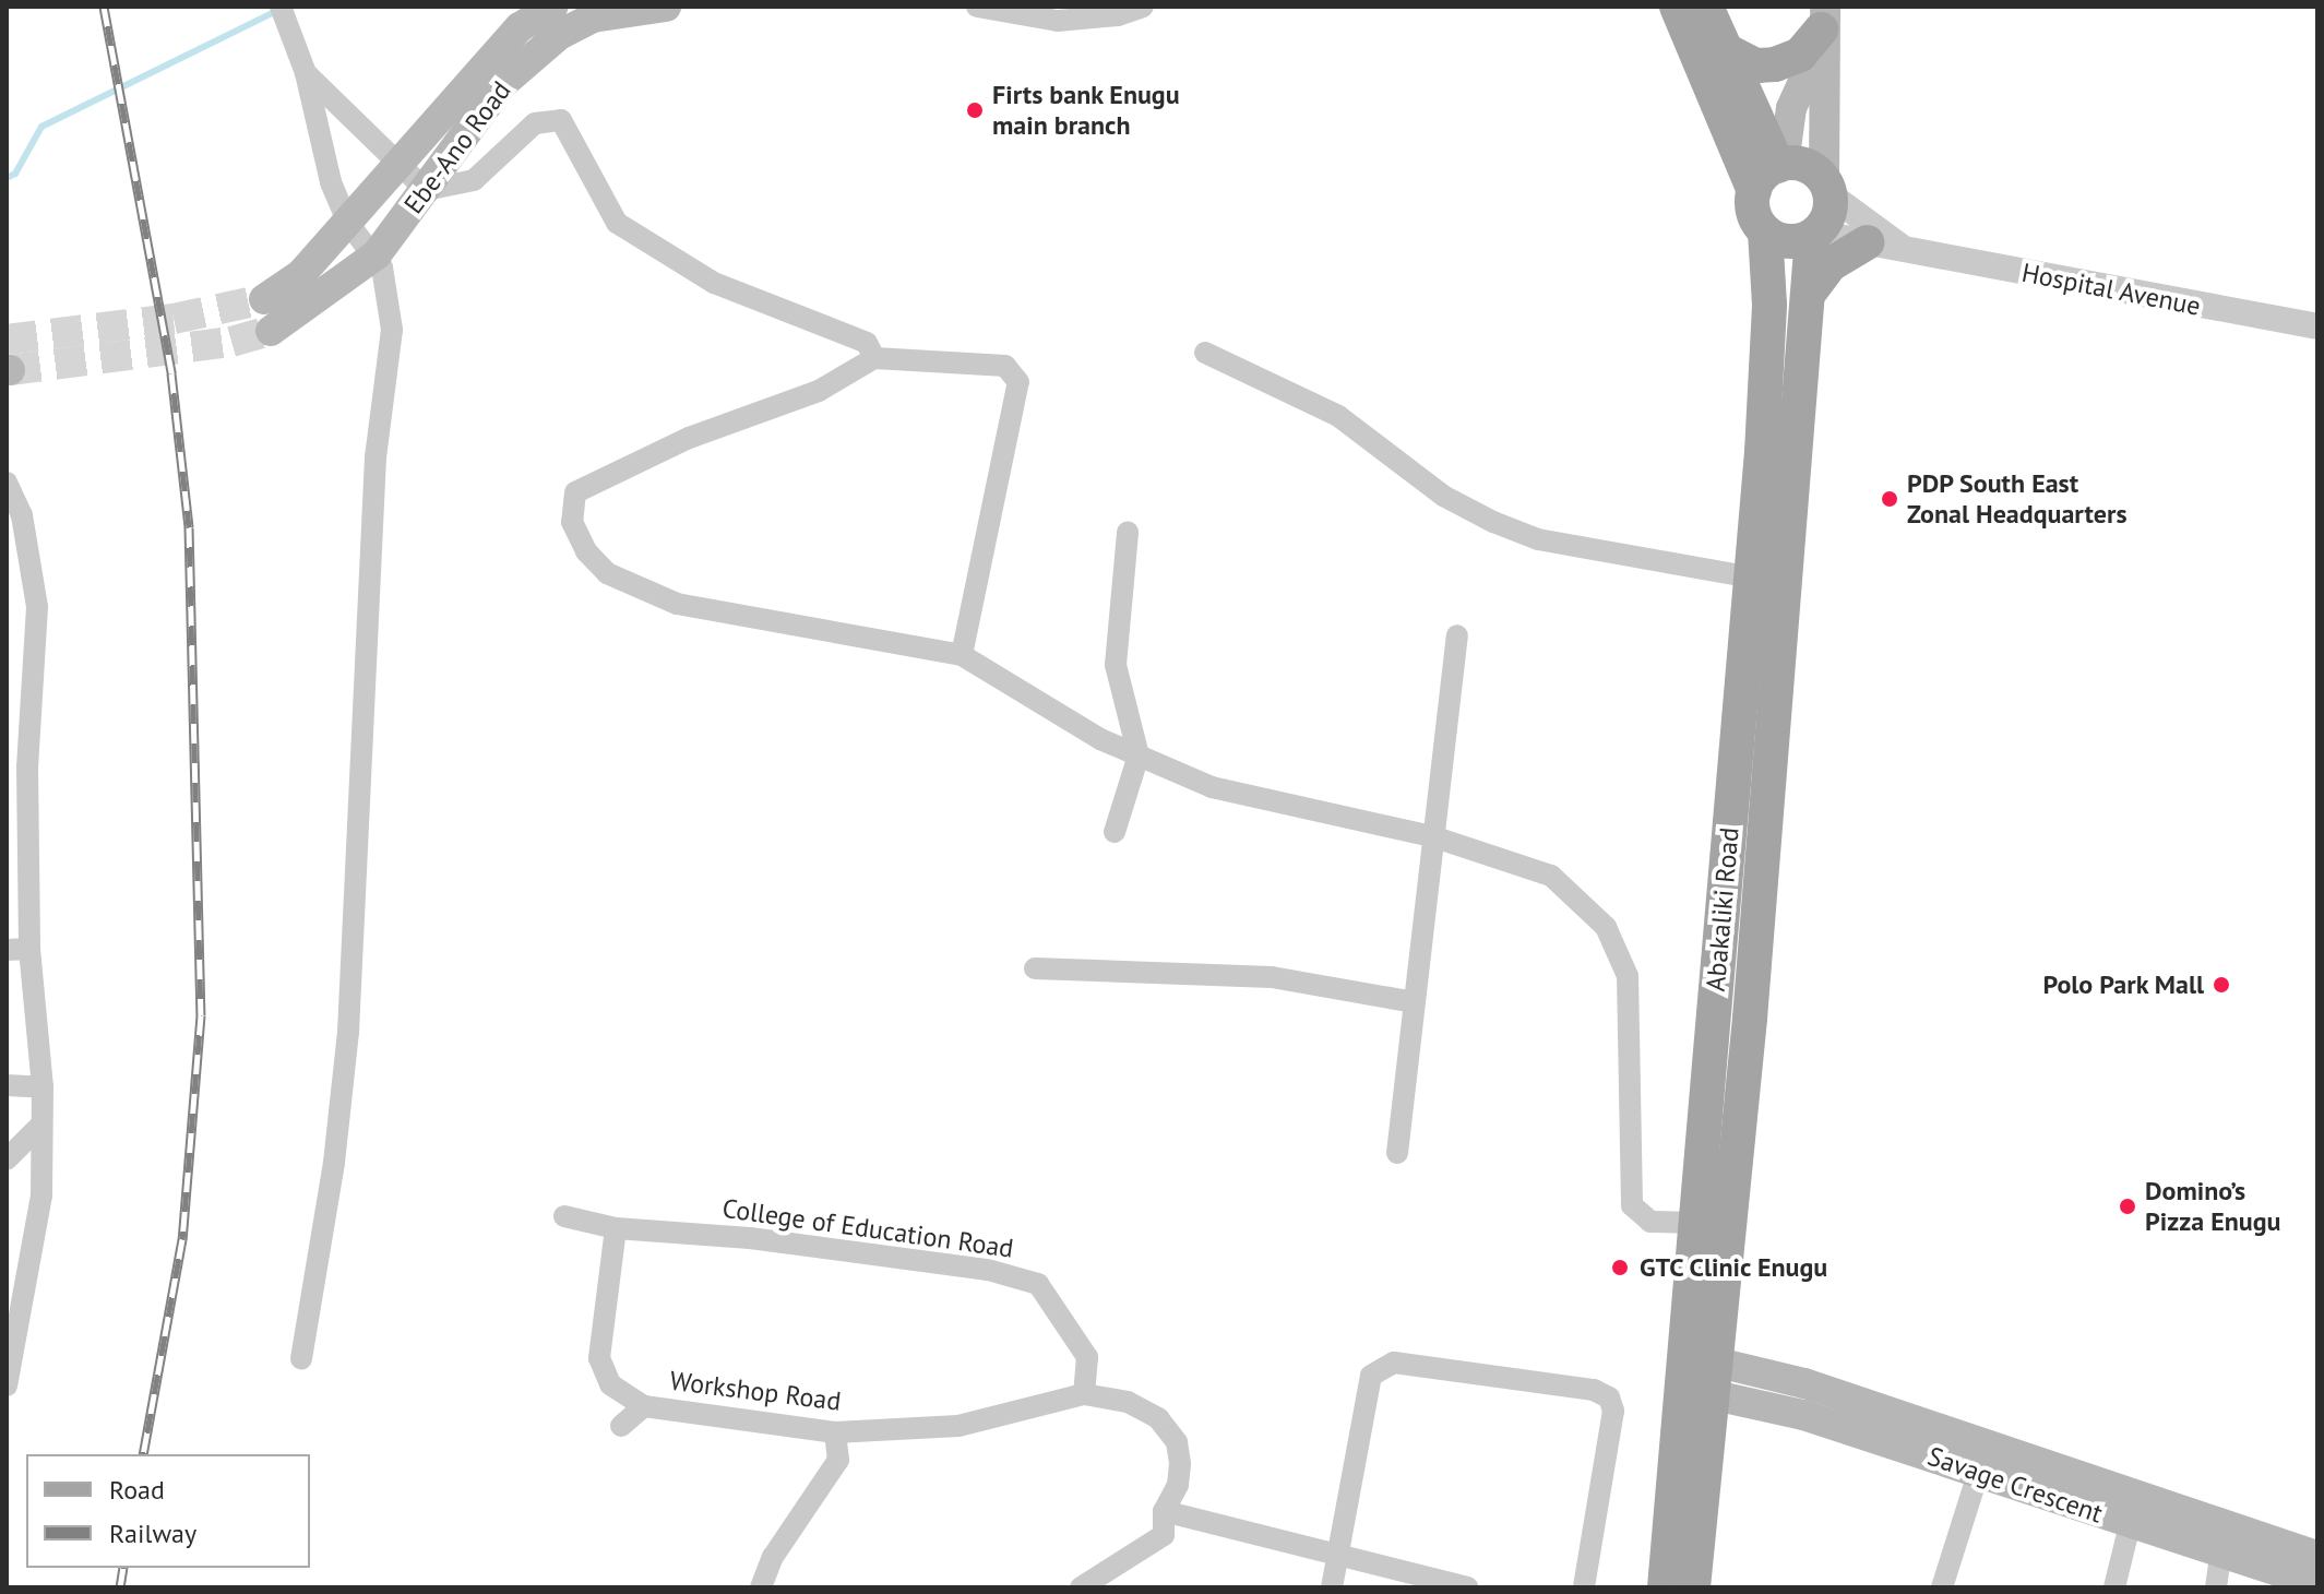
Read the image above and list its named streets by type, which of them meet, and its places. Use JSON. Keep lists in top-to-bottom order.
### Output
{
  "streets": {
    "main road": ["Ebe-Ano Road", "Abakaliki Road", "Savage Crescent"],
    "street": ["Hospital Avenue", "College of Education Road", "Workshop Road"]
  },
  "crossings": [
    ["Hospital Avenue", "Abakaliki Road"],
    ["Abakaliki Road", "Savage Crescent"],
    ["College of Education Road", "Workshop Road"]
  ],
  "places": [
    "Firts bank Enugu main branch",
    "PDP South East Zonal Headquarters",
    "Polo Park Mall",
    "Domino’s Pizza Enugu",
    "GTC Clinic Enugu"
  ],
  "legend": ["Road", "Railway"]
}
